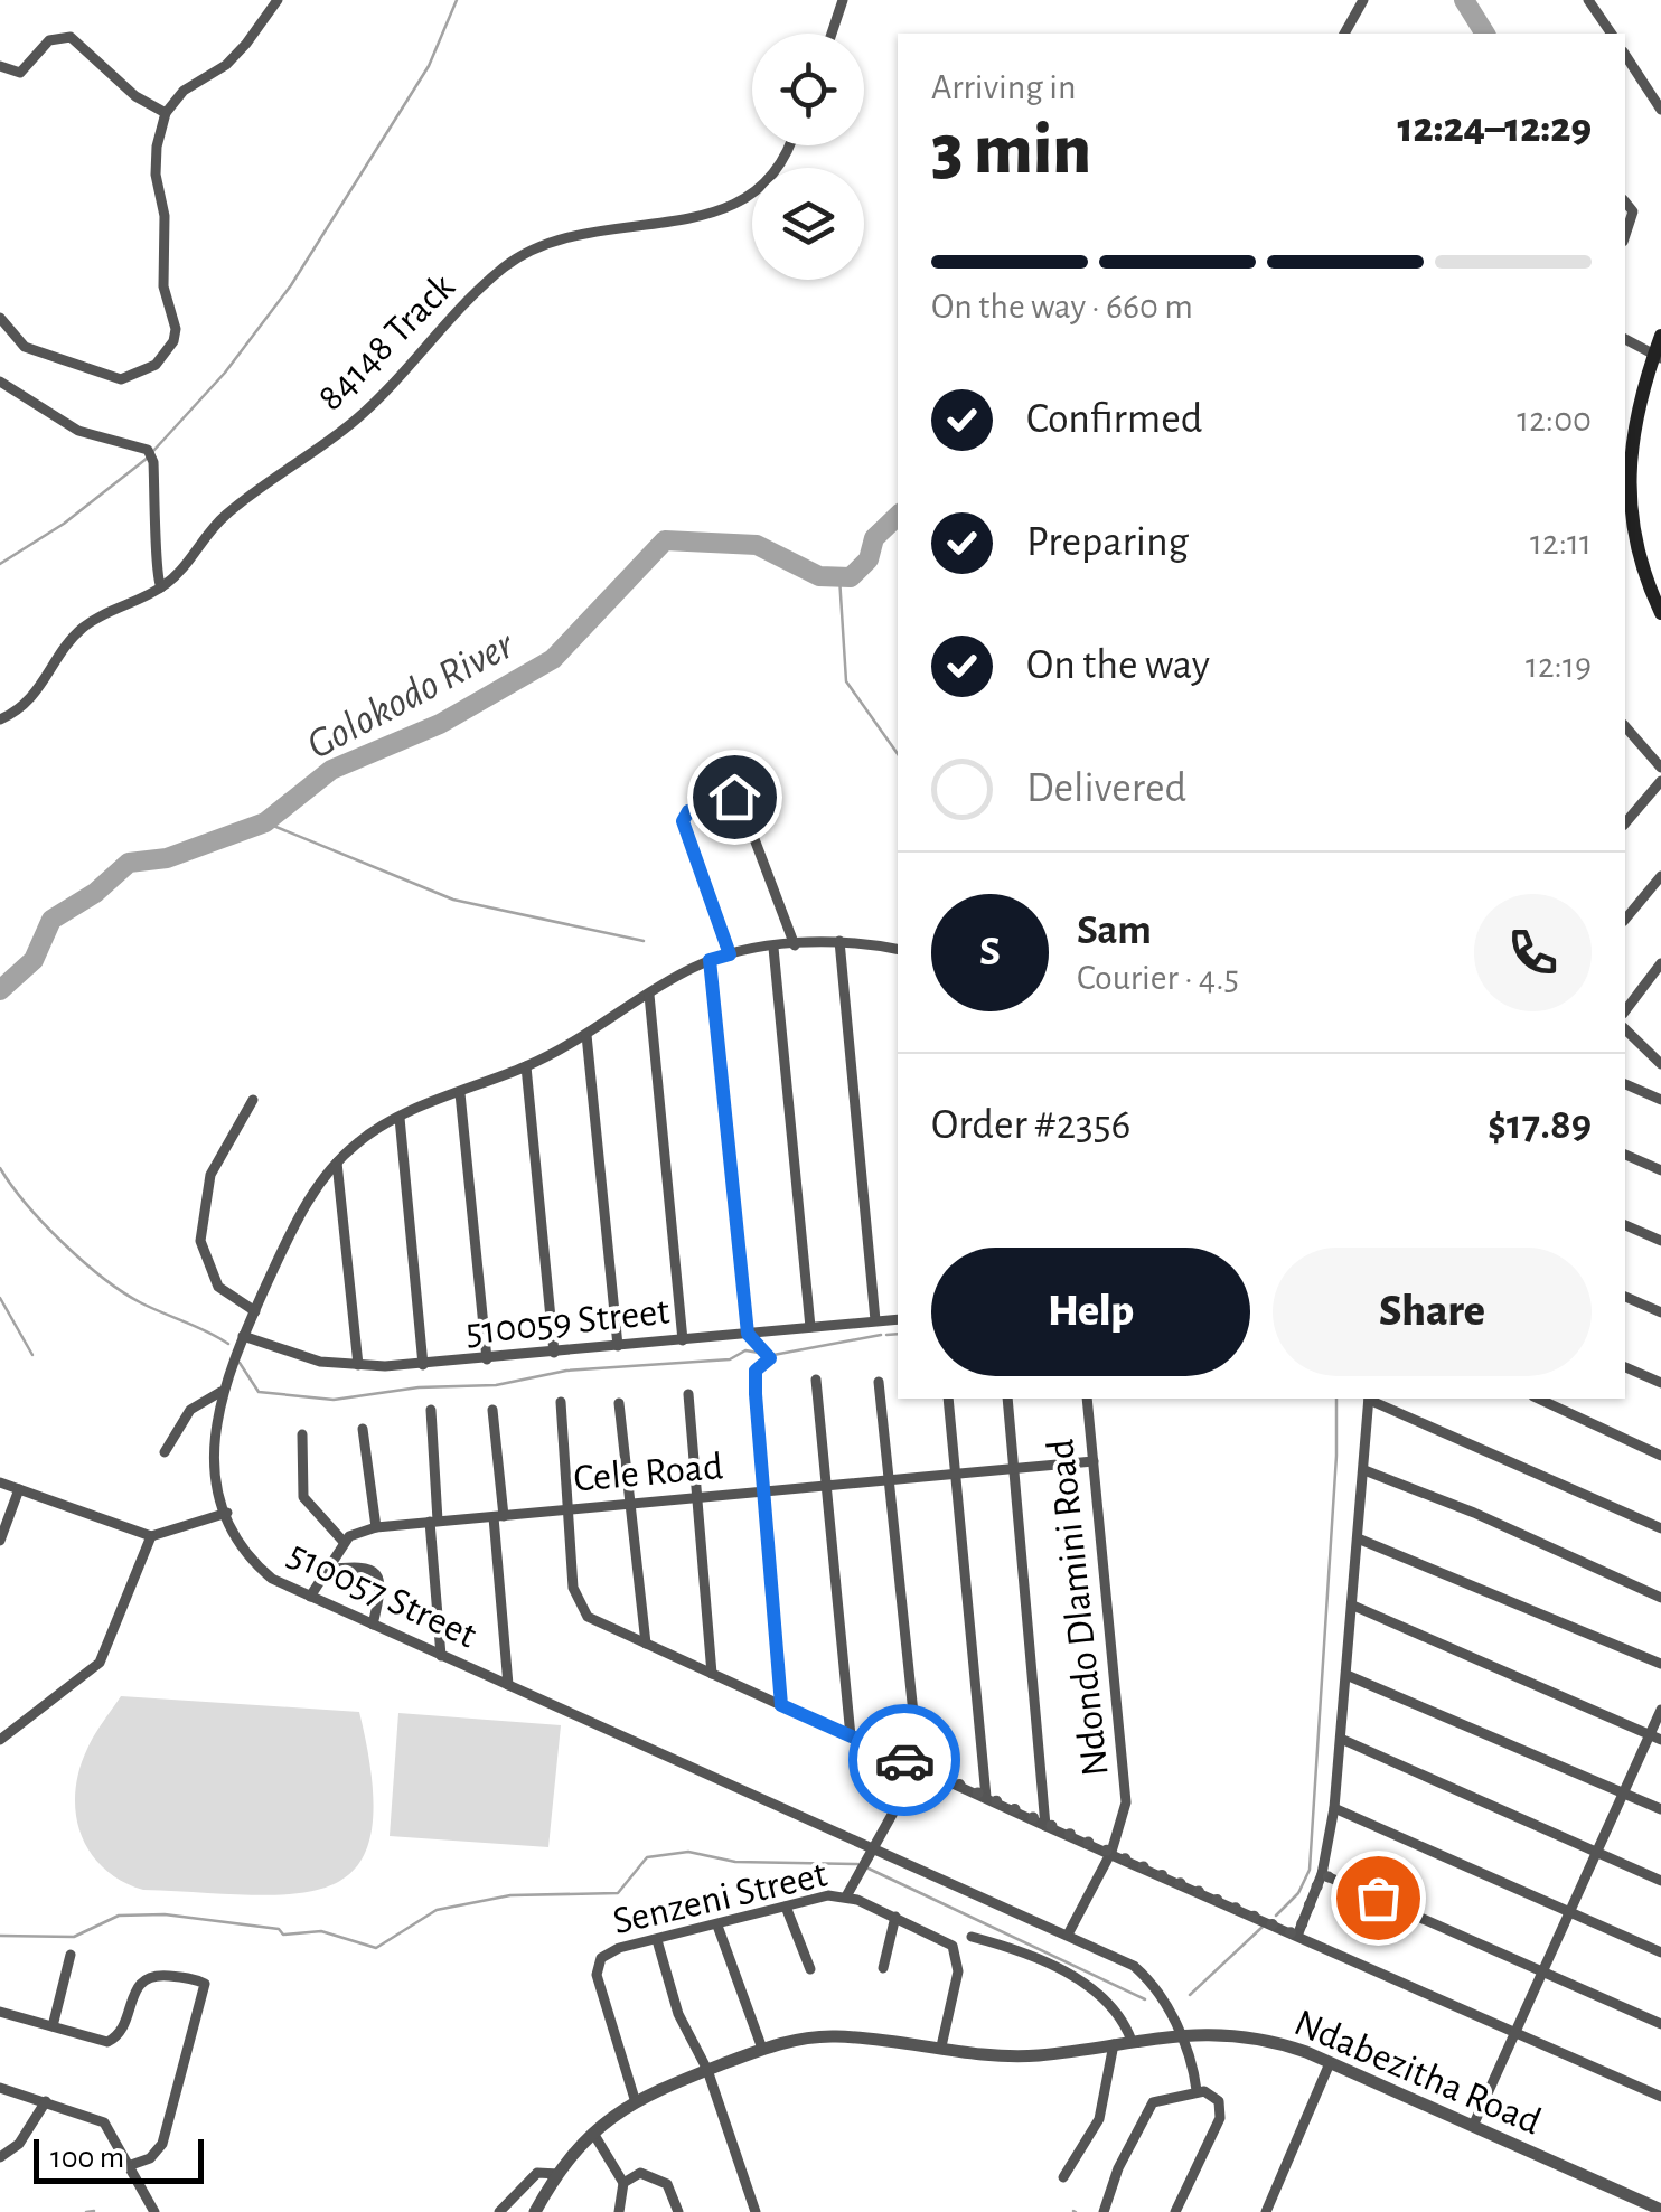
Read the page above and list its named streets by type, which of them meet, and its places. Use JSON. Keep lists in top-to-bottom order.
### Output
{
  "streets": {
    "street": [
      "84148 Track",
      "510059 Street",
      "Cele Road",
      "510057 Street",
      "Ndondo Dlamini Road",
      "Senzeni Street",
      "Ndabezitha Road"
    ]
  },
  "crossings": [
    ["510059 Street", "510057 Street"],
    ["Cele Road", "Ndondo Dlamini Road"],
    ["510057 Street", "Ndondo Dlamini Road"],
    ["510057 Street", "Ndabezitha Road"],
    ["Senzeni Street", "Ndabezitha Road"]
  ],
  "water": ["Golokodo River"],
  "scale_bar": "100 m",
  "page": {
    "heading": ["3 min", "Arriving in", "12:24–12:29"],
    "panel": [
      "Sam",
      "Courier · 4.5",
      "Order #2356",
      "$17.89"
    ],
    "bar": "On the way · 660 m",
    "list": [
      ["Confirmed", "12:00"],
      ["Preparing", "12:11"],
      ["On the way", "12:19"],
      "Delivered"
    ],
    "round": "S",
    "buttons": ["Help", "Share"],
    "scale": "100 m"
  }
}
